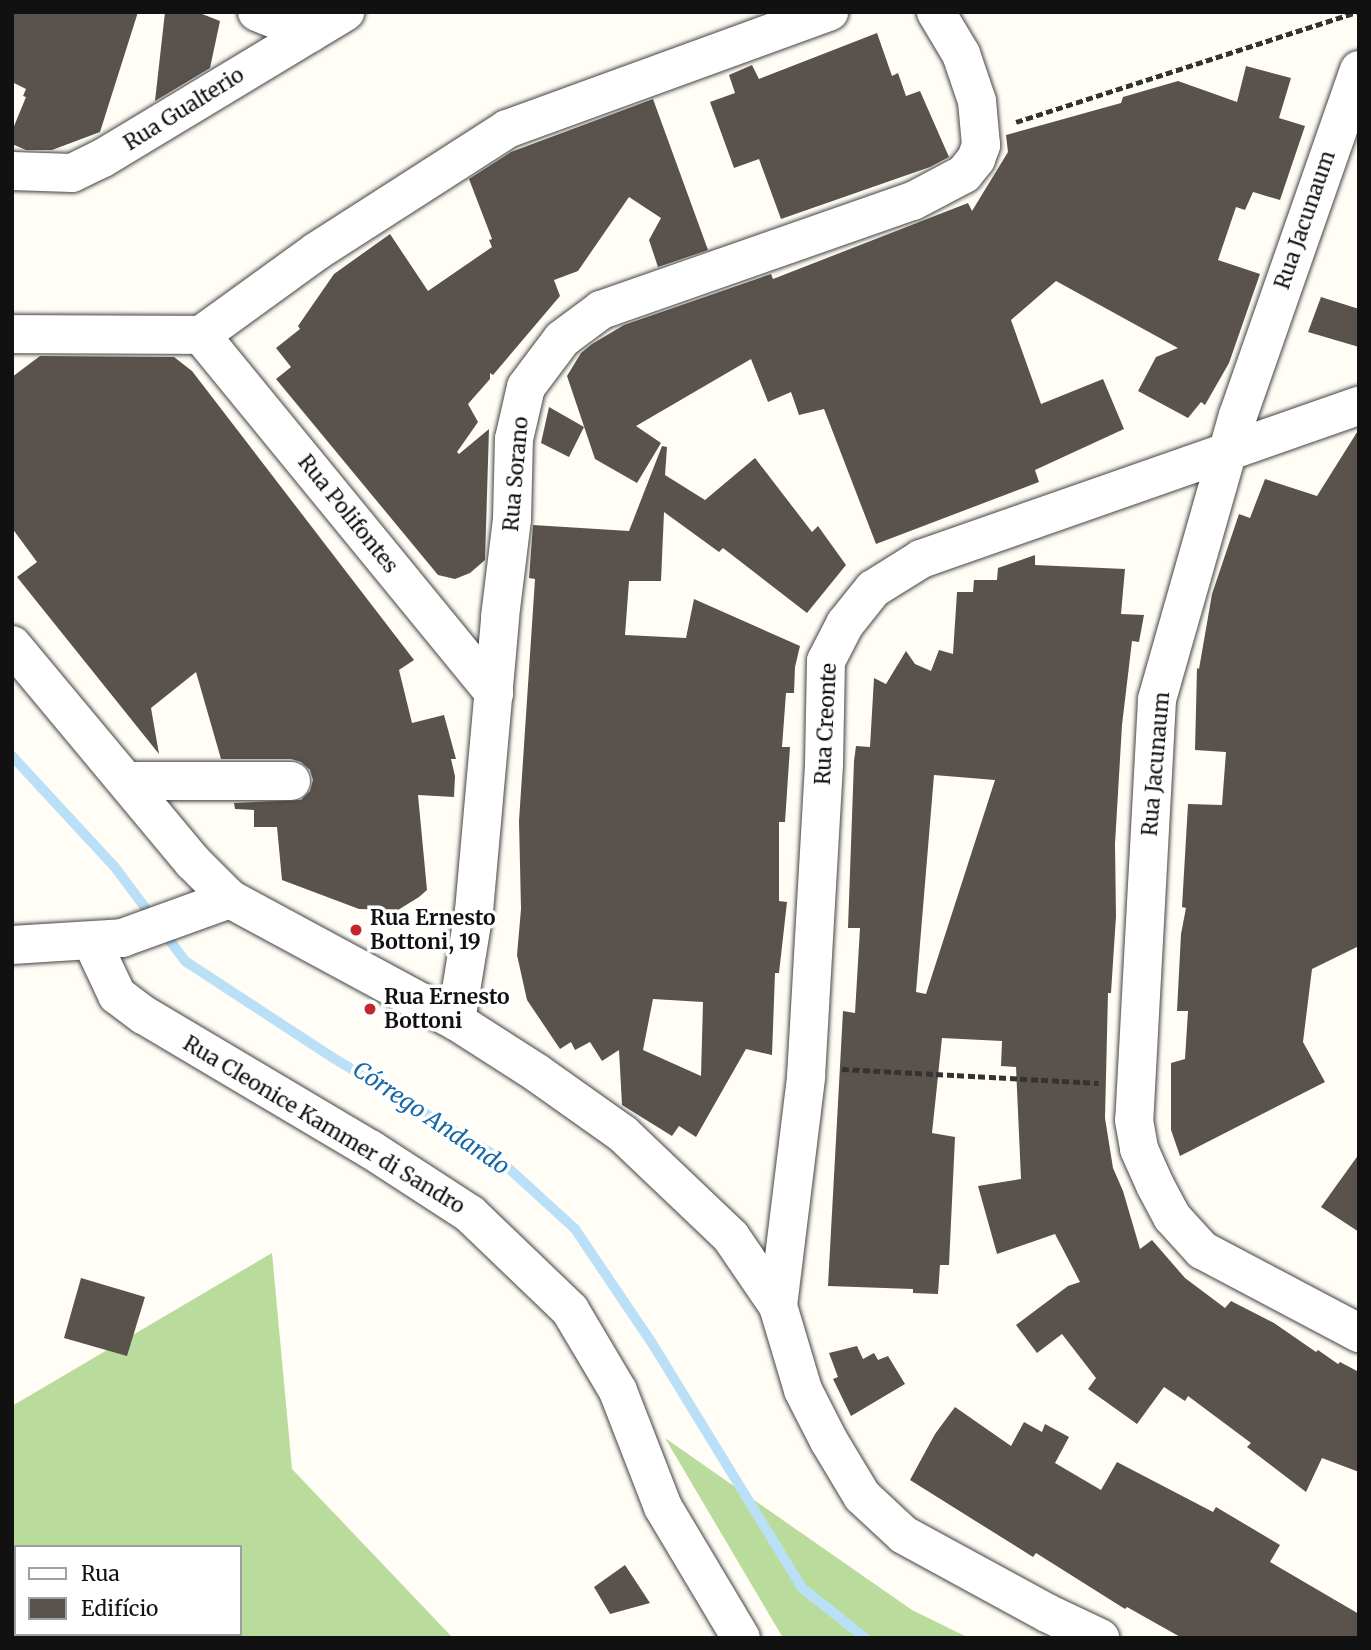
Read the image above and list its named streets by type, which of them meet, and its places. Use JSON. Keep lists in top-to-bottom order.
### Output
{
  "streets": {
    "street": [
      "Rua Gualterio",
      "Rua Jacunaum",
      "Rua Sorano",
      "Rua Polifontes",
      "Rua Creonte",
      "Rua Cleonice Kammer di Sandro"
    ]
  },
  "crossings": [
    ["Rua Jacunaum", "Rua Creonte"],
    ["Rua Sorano", "Rua Polifontes"]
  ],
  "water": ["Córrego Andando"],
  "places": ["Rua Ernesto Bottoni, 19", "Rua Ernesto Bottoni"],
  "legend": ["Rua", "Edifício"]
}
